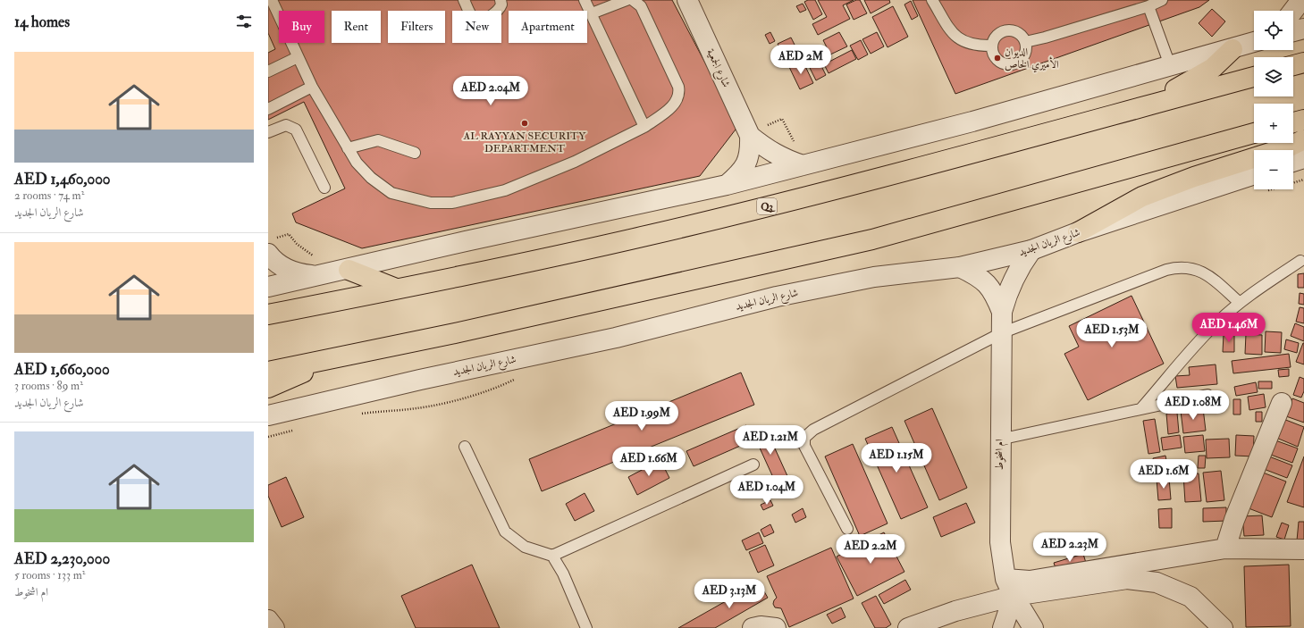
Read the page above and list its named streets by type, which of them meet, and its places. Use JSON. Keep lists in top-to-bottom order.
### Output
{
  "streets": {
    "highway": ["Q3"],
    "street": ["شارع الجمعية", "شارع الريان الجديد", "ام اشخوط"]
  },
  "crossings": [
    ["شارع الريان الجديد", "ام اشخوط"]
  ],
  "places": ["الديوان الأميري الخاص", "AL RAYYAN SECURITY DEPARTMENT"],
  "page": {
    "heading": "14 homes",
    "map_buttons": ["+", "−"],
    "chip": [
      "Buy",
      "Rent",
      "Filters",
      "New",
      "Apartment"
    ],
    "list": [
      {
        "name": "AED 1,460,000",
        "note": "2 rooms · 74 m² · شارع الريان الجديد"
      },
      {
        "name": "AED 1,660,000",
        "note": "3 rooms · 89 m² · شارع الريان الجديد"
      },
      {
        "name": "AED 2,230,000",
        "note": "5 rooms · 133 m² · ام اشخوط"
      }
    ],
    "price": [
      "AED 2M",
      "AED 2.04M",
      "AED 1.46M",
      "AED 1.53M",
      "AED 1.08M",
      "AED 1.99M",
      "AED 1.21M",
      "AED 1.15M",
      "AED 1.66M",
      "AED 1.6M",
      "AED 1.04M",
      "AED 2.23M",
      "AED 2.2M",
      "AED 3.13M"
    ]
  }
}
